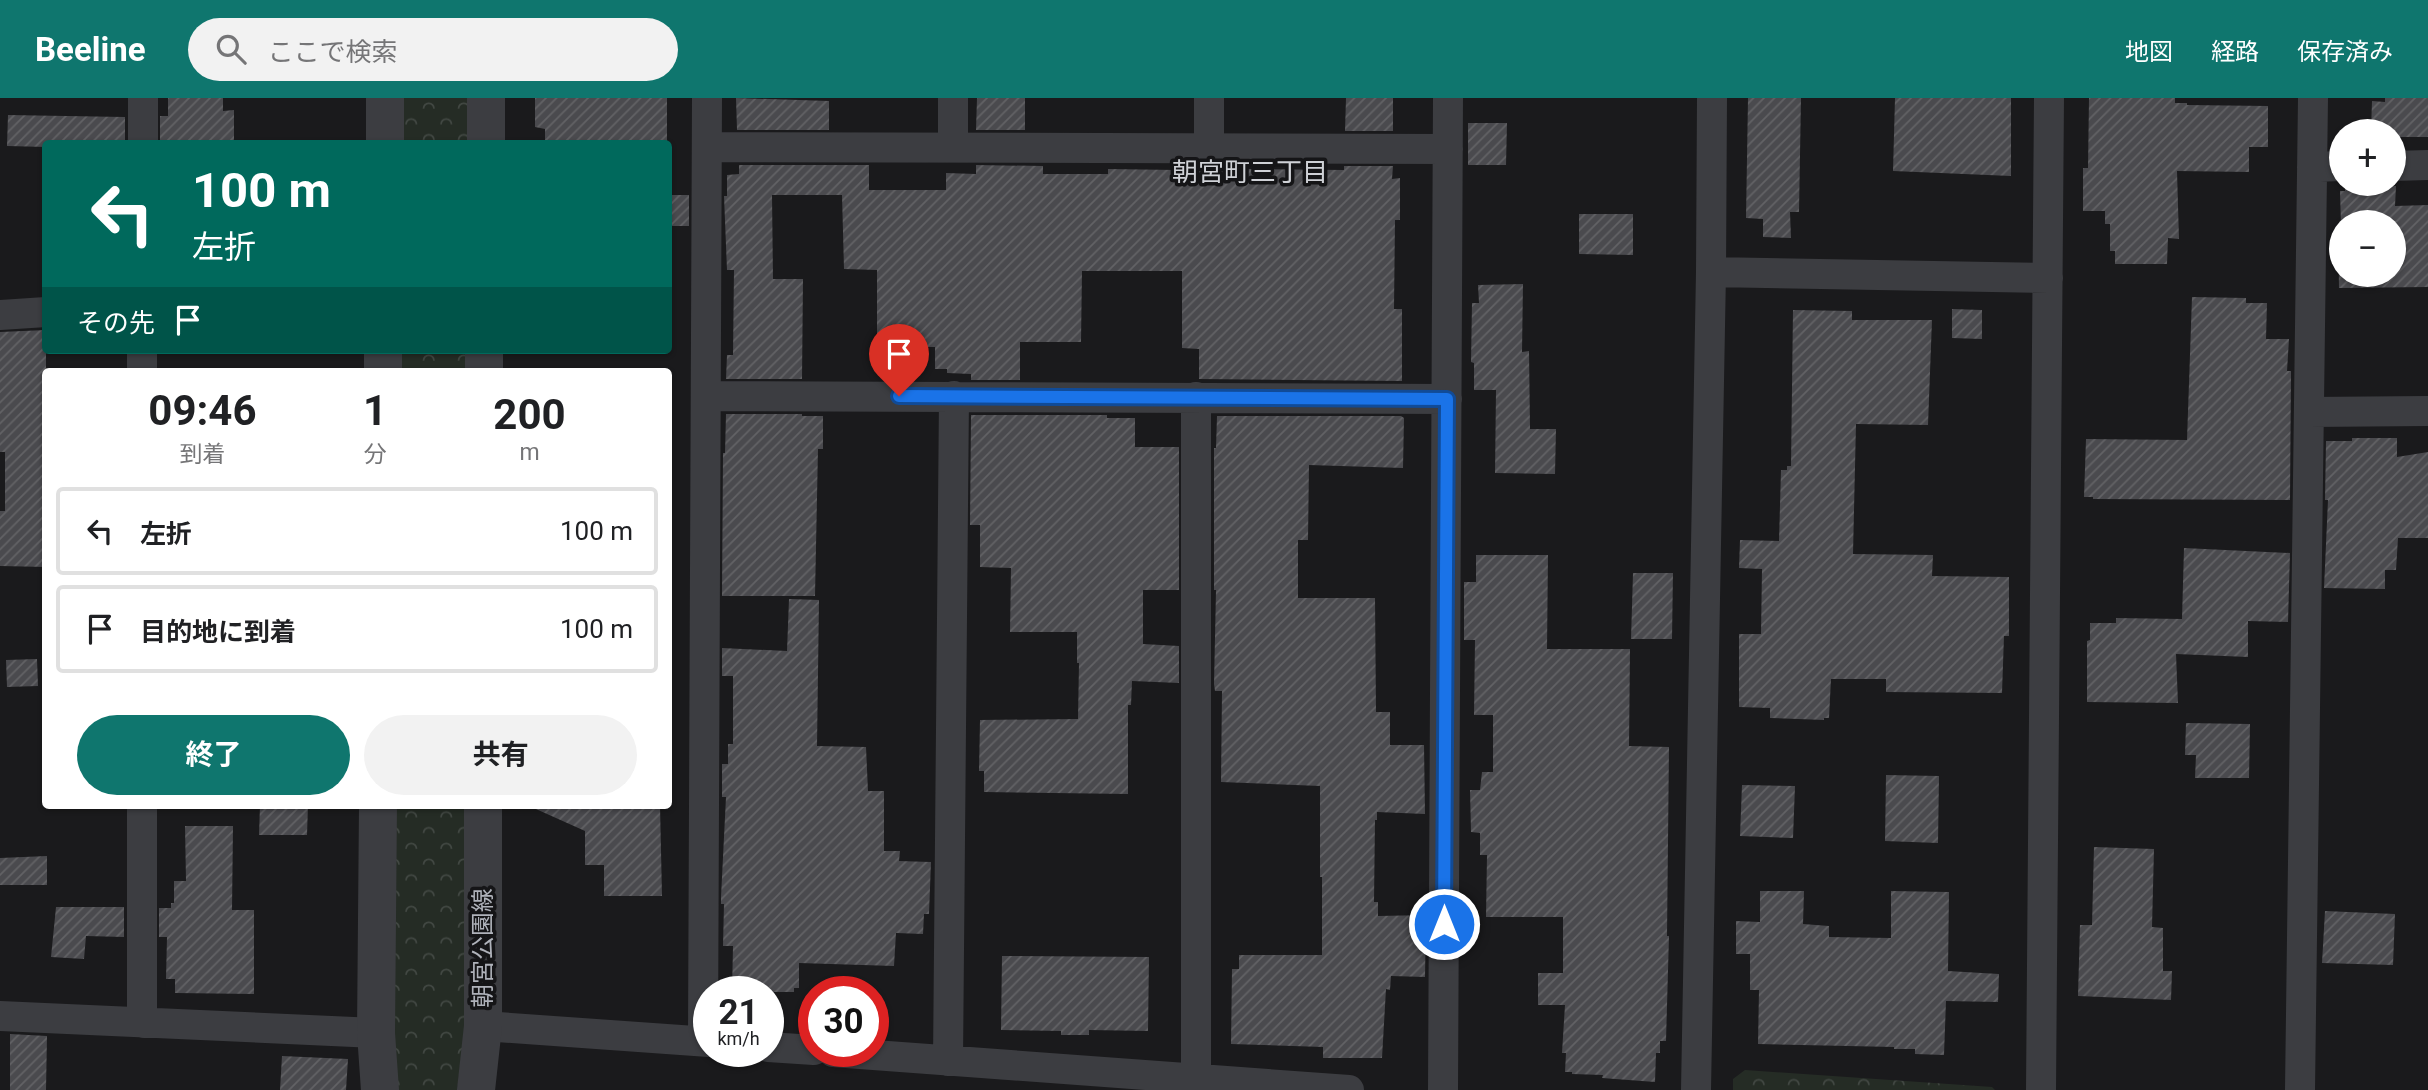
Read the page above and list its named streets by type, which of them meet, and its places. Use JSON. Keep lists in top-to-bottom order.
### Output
{
  "streets": {
    "street": ["朝宮公園線"]
  },
  "districts": ["朝宮町三丁目"],
  "page": {
    "header": "Beeline",
    "search": "ここで検索",
    "nav": ["地図", "経路", "保存済み"],
    "map_buttons": ["+", "−"],
    "turn": ["100 m", "左折"],
    "then": "その先",
    "eta": [
      "09:46",
      "到着",
      "1",
      "分",
      "200",
      "m"
    ],
    "list": [
      {
        "name": "左折",
        "value": "100 m"
      },
      {
        "name": "目的地に到着",
        "value": "100 m"
      }
    ],
    "buttons": ["終了", "共有"],
    "speed": "21 km/h",
    "limit": "30"
  }
}
